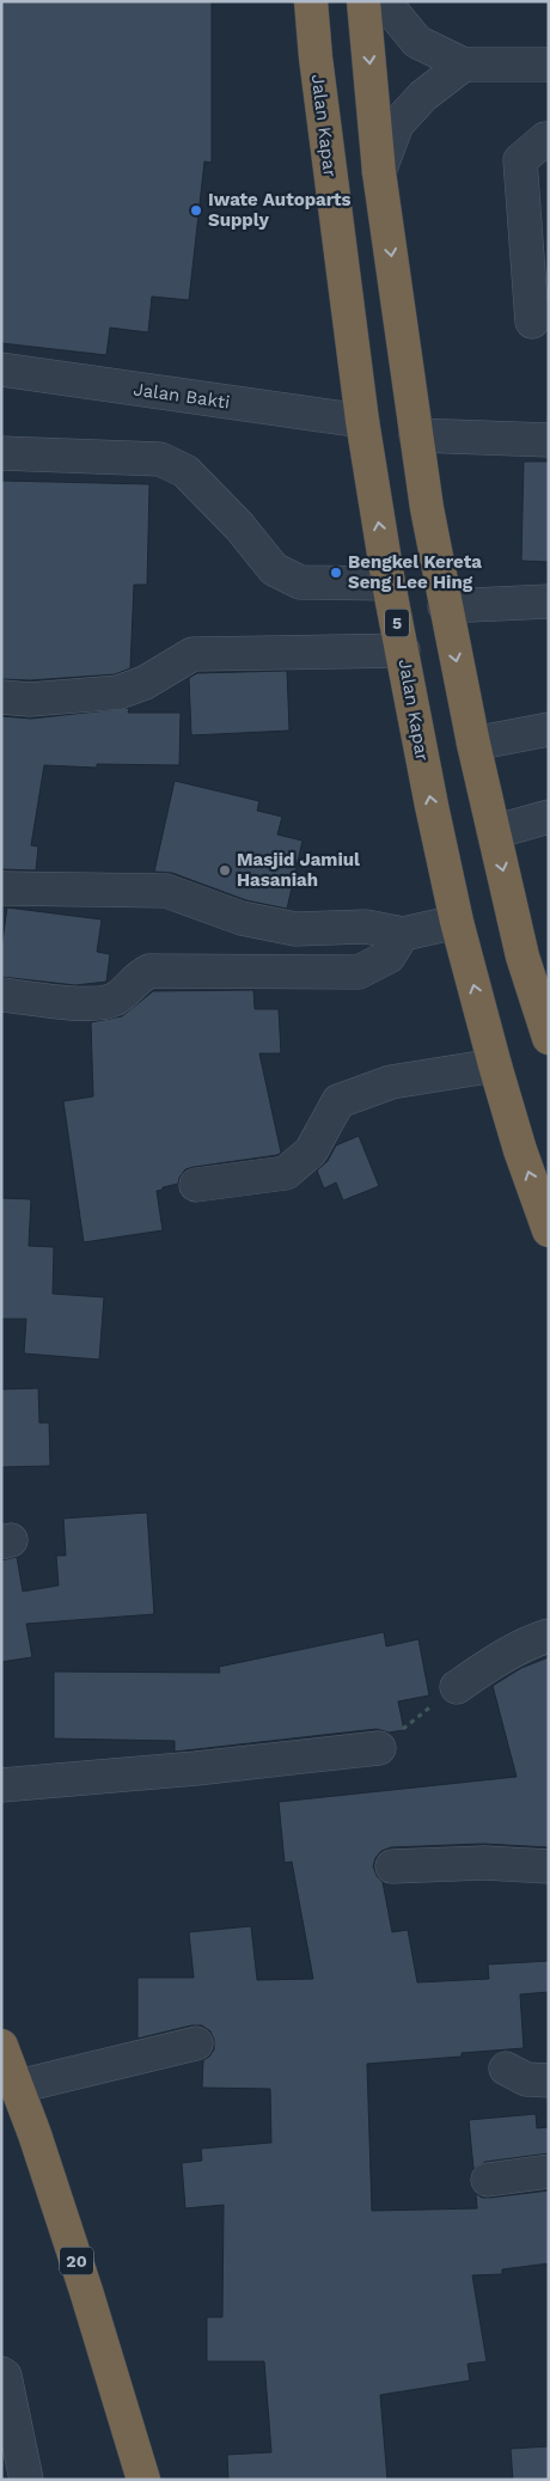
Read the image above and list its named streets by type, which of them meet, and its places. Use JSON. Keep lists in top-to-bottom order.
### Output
{
  "streets": {
    "highway": ["Jalan Kapar", "5", "20"],
    "street": ["Jalan Bakti"]
  },
  "crossings": [
    ["Jalan Kapar", "Jalan Bakti"]
  ],
  "places": ["Iwate Autoparts Supply", "Bengkel Kereta Seng Lee Hing", "Masjid Jamiul Hasaniah"]
}
